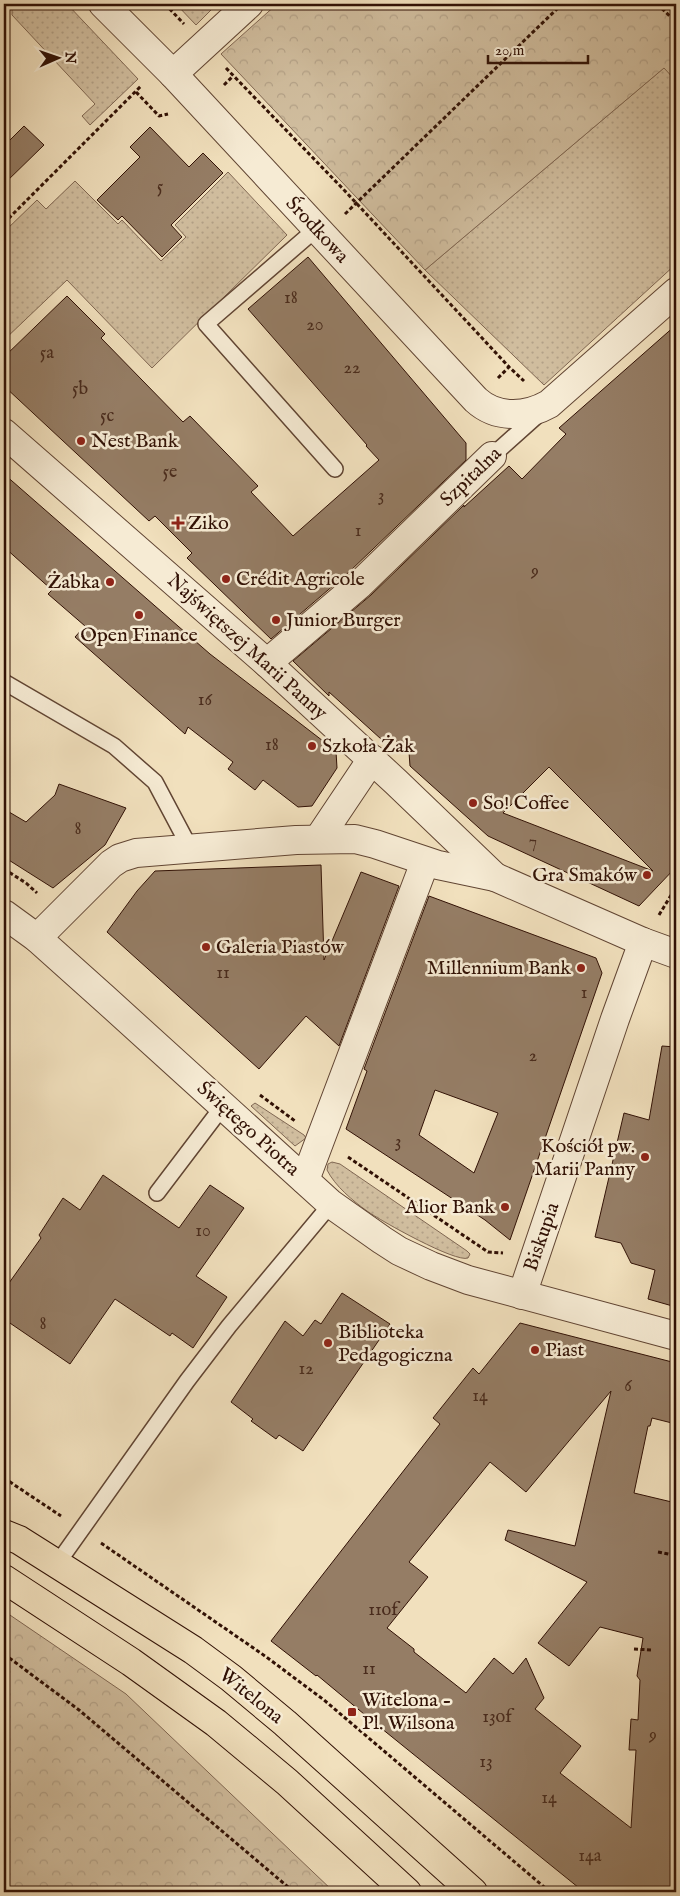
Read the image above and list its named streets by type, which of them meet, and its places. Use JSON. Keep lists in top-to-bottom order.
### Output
{
  "streets": {
    "main road": ["Witelona"],
    "street": [
      "Środkowa",
      "Szpitalna",
      "Najświętszej Marii Panny",
      "Świętego Piotra",
      "Biskupia"
    ]
  },
  "crossings": [
    ["Środkowa", "Szpitalna"],
    ["Szpitalna", "Najświętszej Marii Panny"],
    ["Najświętszej Marii Panny", "Biskupia"],
    ["Świętego Piotra", "Biskupia"]
  ],
  "places": {
    "other": [
      "Nest Bank",
      "Crédit Agricole",
      "Żabka",
      "Open Finance",
      "Junior Burger",
      "Szkoła Żak",
      "So! Coffee",
      "Gra Smaków",
      "Galeria Piastów",
      "Millennium Bank",
      "Kościół pw. Marii Panny",
      "Alior Bank",
      "Biblioteka Pedagogiczna",
      "Piast"
    ],
    "health": ["Ziko"],
    "transit": ["Witelona - Pl. Wilsona"]
  },
  "house_numbers": [
    "5",
    "18",
    "20",
    "5a",
    "22",
    "5b",
    "5c",
    "5e",
    "3",
    "1",
    "9",
    "16",
    "18",
    "8",
    "7",
    "11",
    "1",
    "2",
    "3",
    "10",
    "8",
    "12",
    "6",
    "14",
    "11of",
    "11",
    "13of",
    "9",
    "13",
    "14",
    "14a"
  ],
  "scale_bar": "20 m",
  "north": "right"
}
